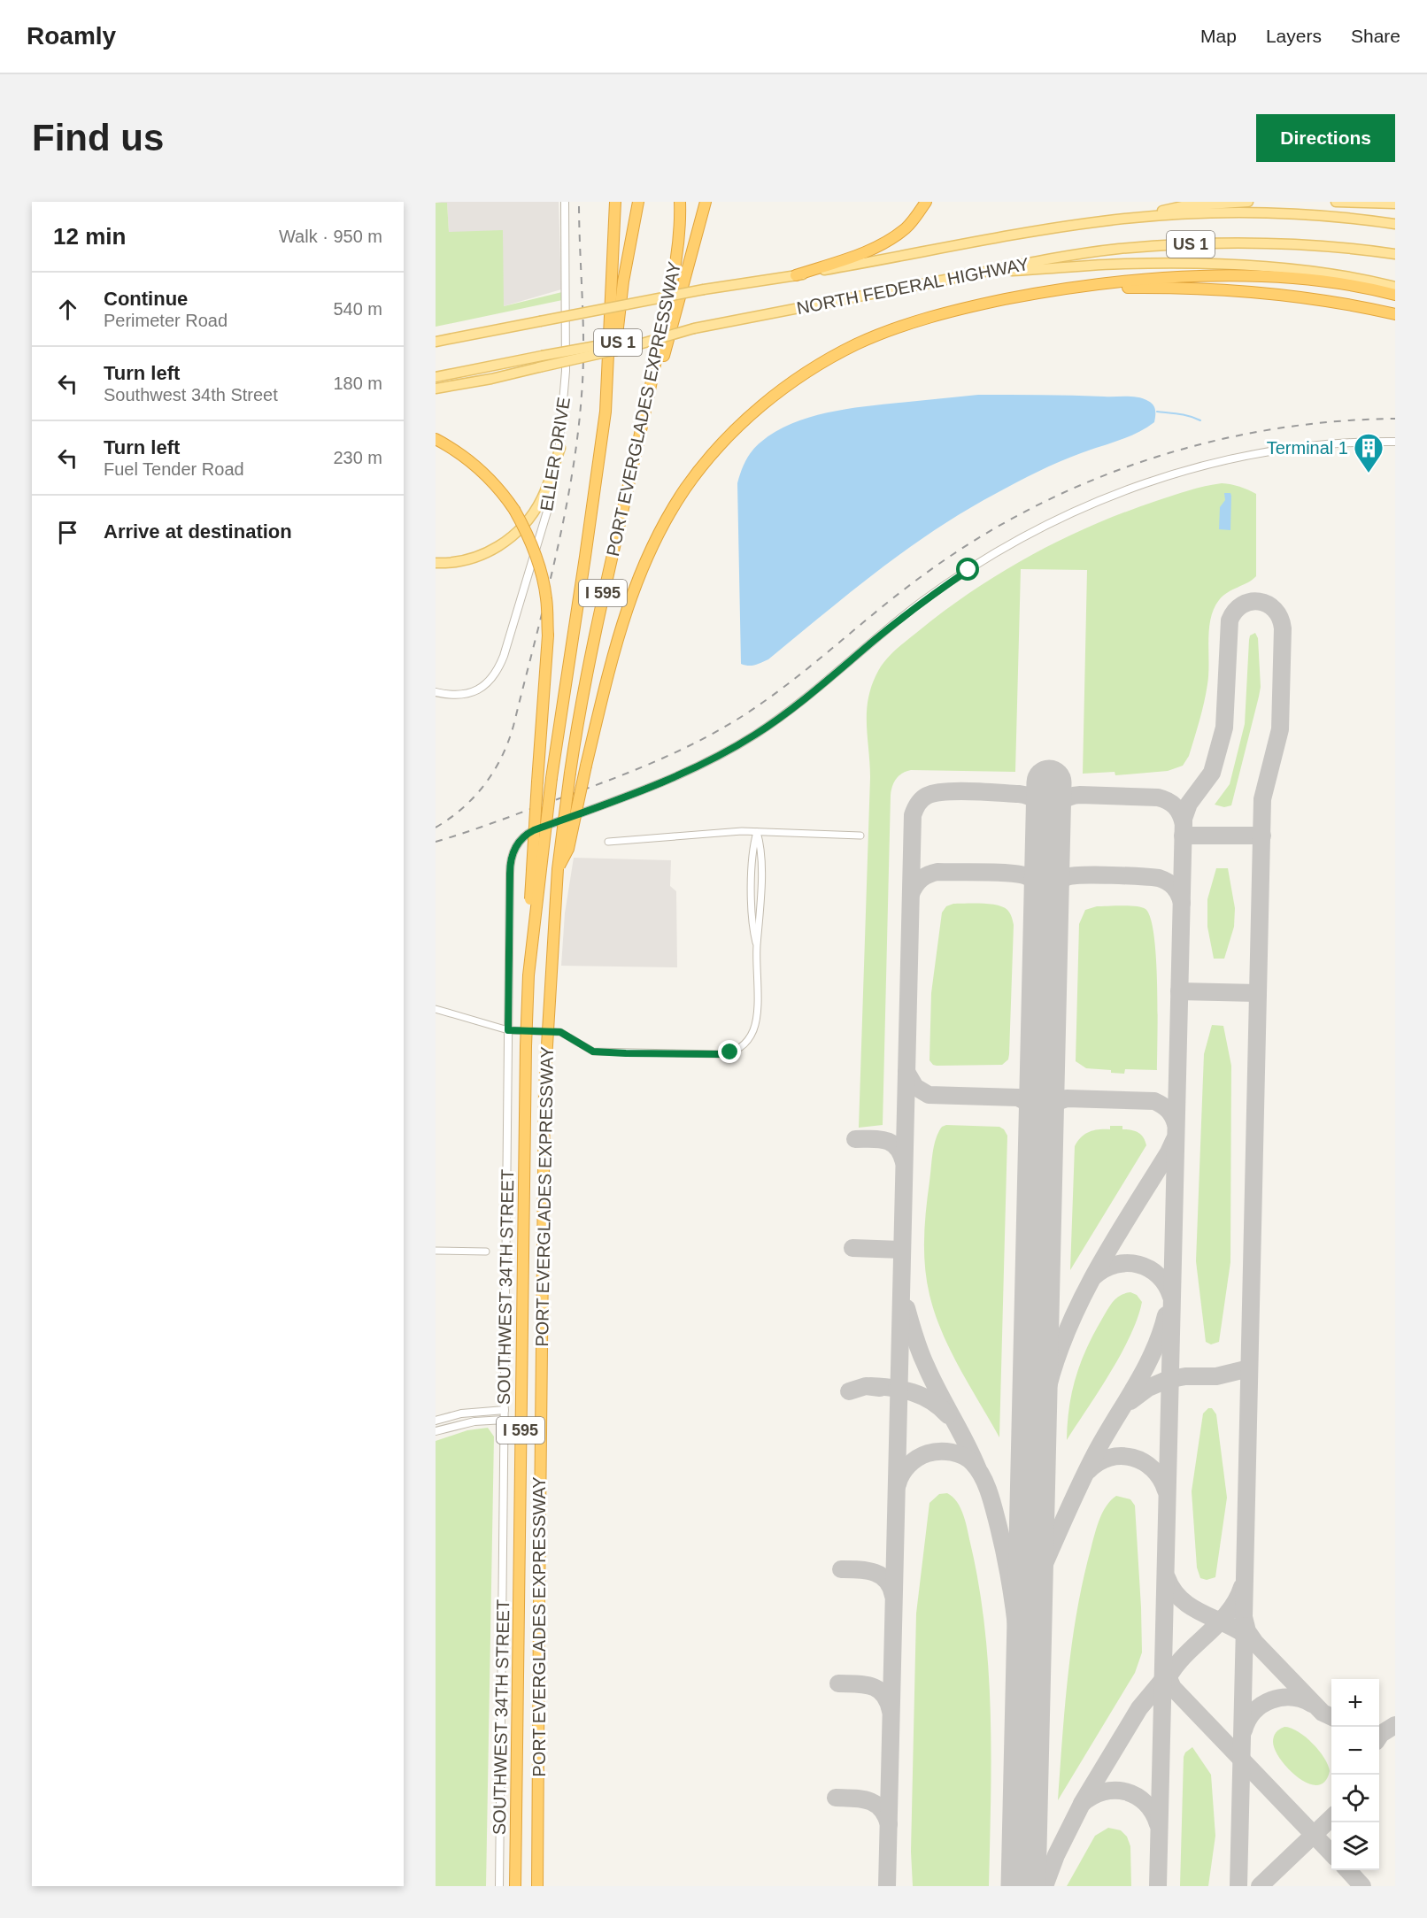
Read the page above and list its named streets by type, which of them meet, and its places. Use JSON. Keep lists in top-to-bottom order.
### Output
{
  "streets": {
    "highway": ["PORT EVERGLADES EXPRESSWAY", "I 595"],
    "main road": ["US 1", "NORTH FEDERAL HIGHWAY"],
    "street": ["ELLER DRIVE", "SOUTHWEST 34TH STREET"]
  },
  "places": {
    "building": ["Terminal 1"]
  },
  "page": {
    "header": "Roamly",
    "nav": ["Map", "Layers", "Share"],
    "buttons": "Directions",
    "title": "Find us",
    "heading": ["12 min", "Walk · 950 m"],
    "list": [
      ["Continue", "Perimeter Road", "540 m"],
      ["Turn left", "Southwest 34th Street", "180 m"],
      ["Turn left", "Fuel Tender Road", "230 m"],
      "Arrive at destination"
    ],
    "map_buttons": ["+", "−"]
  }
}
